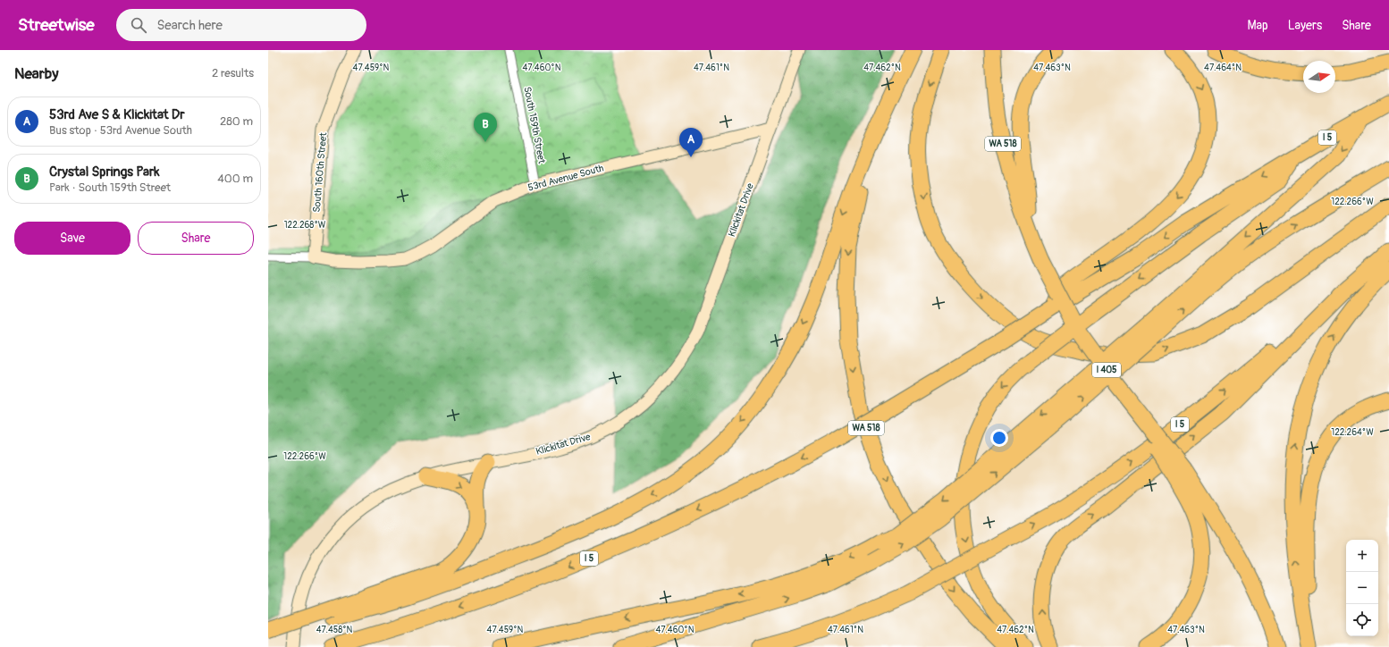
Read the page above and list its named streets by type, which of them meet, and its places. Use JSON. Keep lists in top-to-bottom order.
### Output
{
  "streets": {
    "highway": ["I 5", "WA 518", "I 405"],
    "main road": ["South 160th Street", "53rd Avenue South", "Klickitat Drive"],
    "street": ["South 159th Street"]
  },
  "crossings": [
    ["South 159th Street", "53rd Avenue South"],
    ["WA 518", "I 405"],
    ["South 160th Street", "53rd Avenue South"],
    ["53rd Avenue South", "Klickitat Drive"]
  ],
  "north": "right",
  "page": {
    "header": "Streetwise",
    "search": "Search here",
    "nav": ["Map", "Layers", "Share"],
    "heading": ["Nearby", "2 results"],
    "list": [
      {
        "mark": "A",
        "name": "53rd Ave S & Klickitat Dr",
        "note": "Bus stop · 53rd Avenue South",
        "value": "280 m"
      },
      {
        "mark": "B",
        "name": "Crystal Springs Park",
        "note": "Park · South 159th Street",
        "value": "400 m"
      }
    ],
    "pins": ["B", "A"],
    "buttons": ["Save", "Share"],
    "map_buttons": ["+", "−"]
  },
  "coordinates": [
    "47.459°N",
    "47.460°N",
    "47.463°N",
    "47.461°N",
    "47.462°N",
    "47.464°N",
    "122.266°W",
    "122.268°W",
    "122.264°W",
    "47.458°N"
  ]
}
